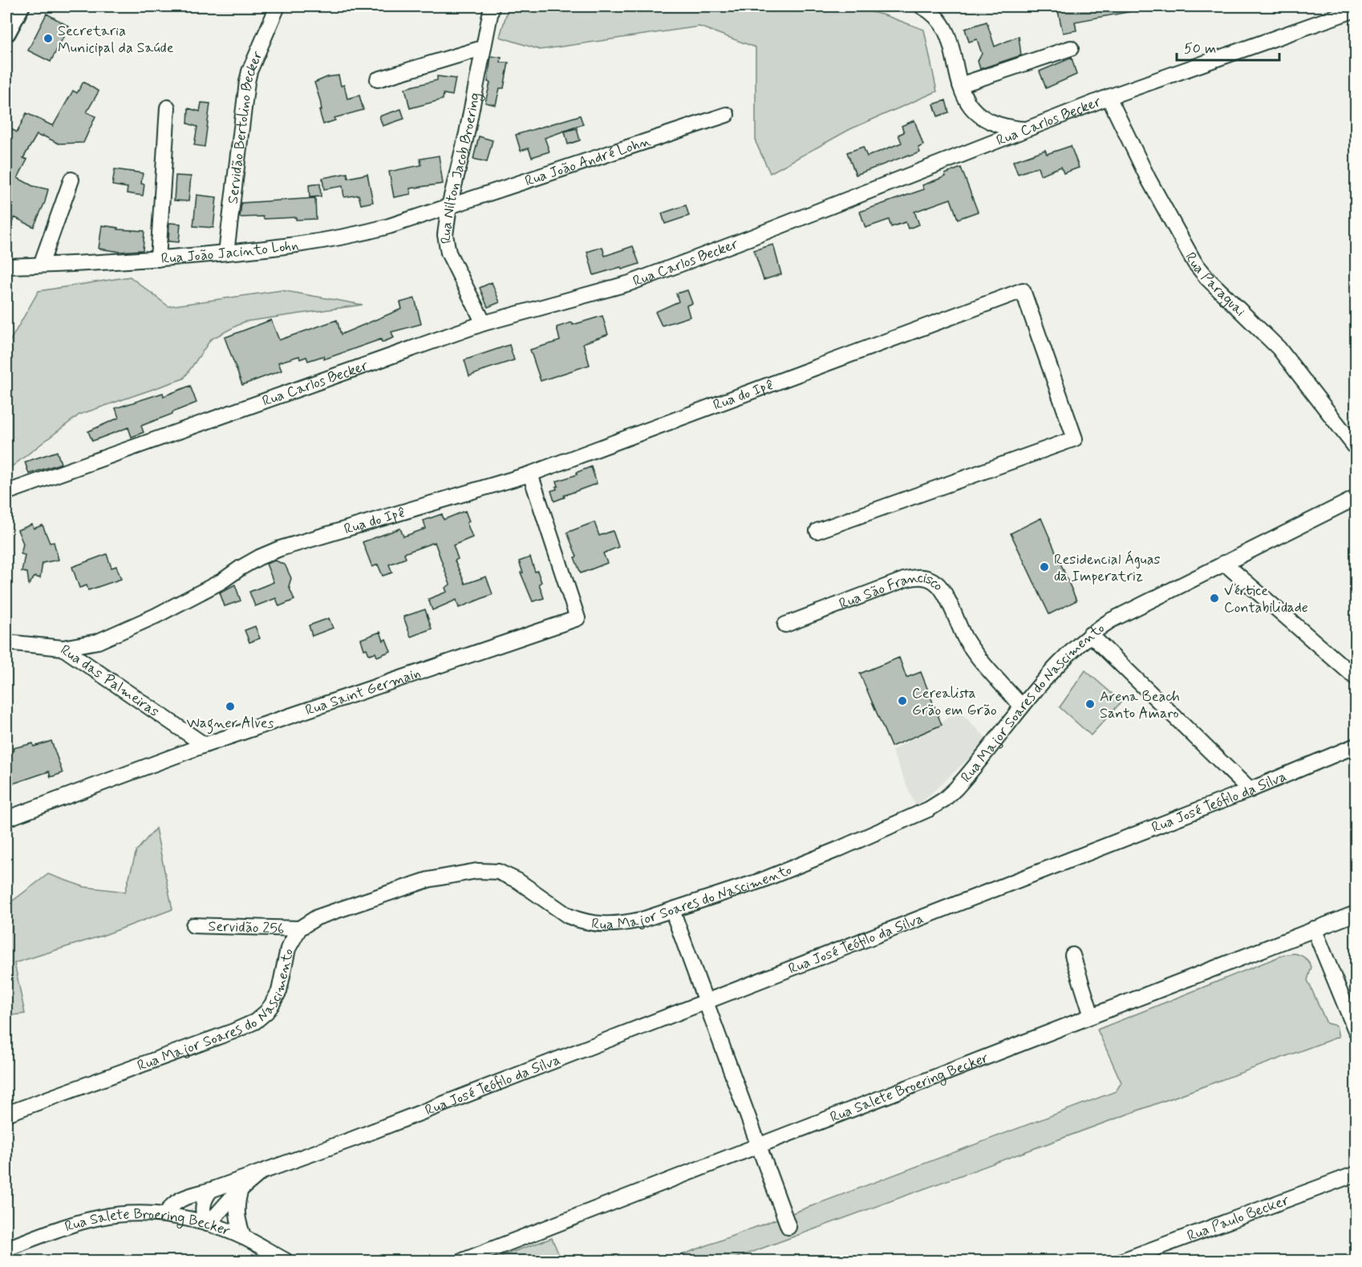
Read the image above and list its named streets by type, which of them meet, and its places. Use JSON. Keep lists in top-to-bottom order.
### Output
{
  "streets": {
    "street": [
      "Rua Carlos Becker",
      "Servidão Bertolino Becker",
      "Rua João André Lohn",
      "Rua Nilton Jacob Broering",
      "Rua João Jacinto Lohn",
      "Rua Paraguai",
      "Rua do Ipê",
      "Rua São Francisco",
      "Rua das Palmeiras",
      "Rua Saint Germain",
      "Rua Major Soares do Nascimento",
      "Rua José Teófilo da Silva",
      "Servidão 256",
      "Rua Salete Broering Becker",
      "Rua Paulo Becker"
    ]
  },
  "crossings": [
    ["Rua Carlos Becker", "Rua Nilton Jacob Broering"],
    ["Rua Carlos Becker", "Rua Paraguai"],
    ["Servidão Bertolino Becker", "Rua João Jacinto Lohn"],
    ["Rua João André Lohn", "Rua Nilton Jacob Broering"],
    ["Rua João André Lohn", "Rua João Jacinto Lohn"],
    ["Rua Nilton Jacob Broering", "Rua João Jacinto Lohn"],
    ["Rua do Ipê", "Rua das Palmeiras"],
    ["Rua do Ipê", "Rua Saint Germain"],
    ["Rua São Francisco", "Rua Major Soares do Nascimento"],
    ["Rua das Palmeiras", "Rua Saint Germain"],
    ["Rua Major Soares do Nascimento", "Servidão 256"],
    ["Rua José Teófilo da Silva", "Rua Salete Broering Becker"]
  ],
  "places": [
    "Secretaria Municipal da Saúde",
    "Residencial Águas da Imperatriz",
    "Vértice Contabilidade",
    "Cerealista Grão em Grão",
    "Arena Beach Santo Amaro",
    "Wagner Alves"
  ],
  "scale_bar": "50 m"
}
